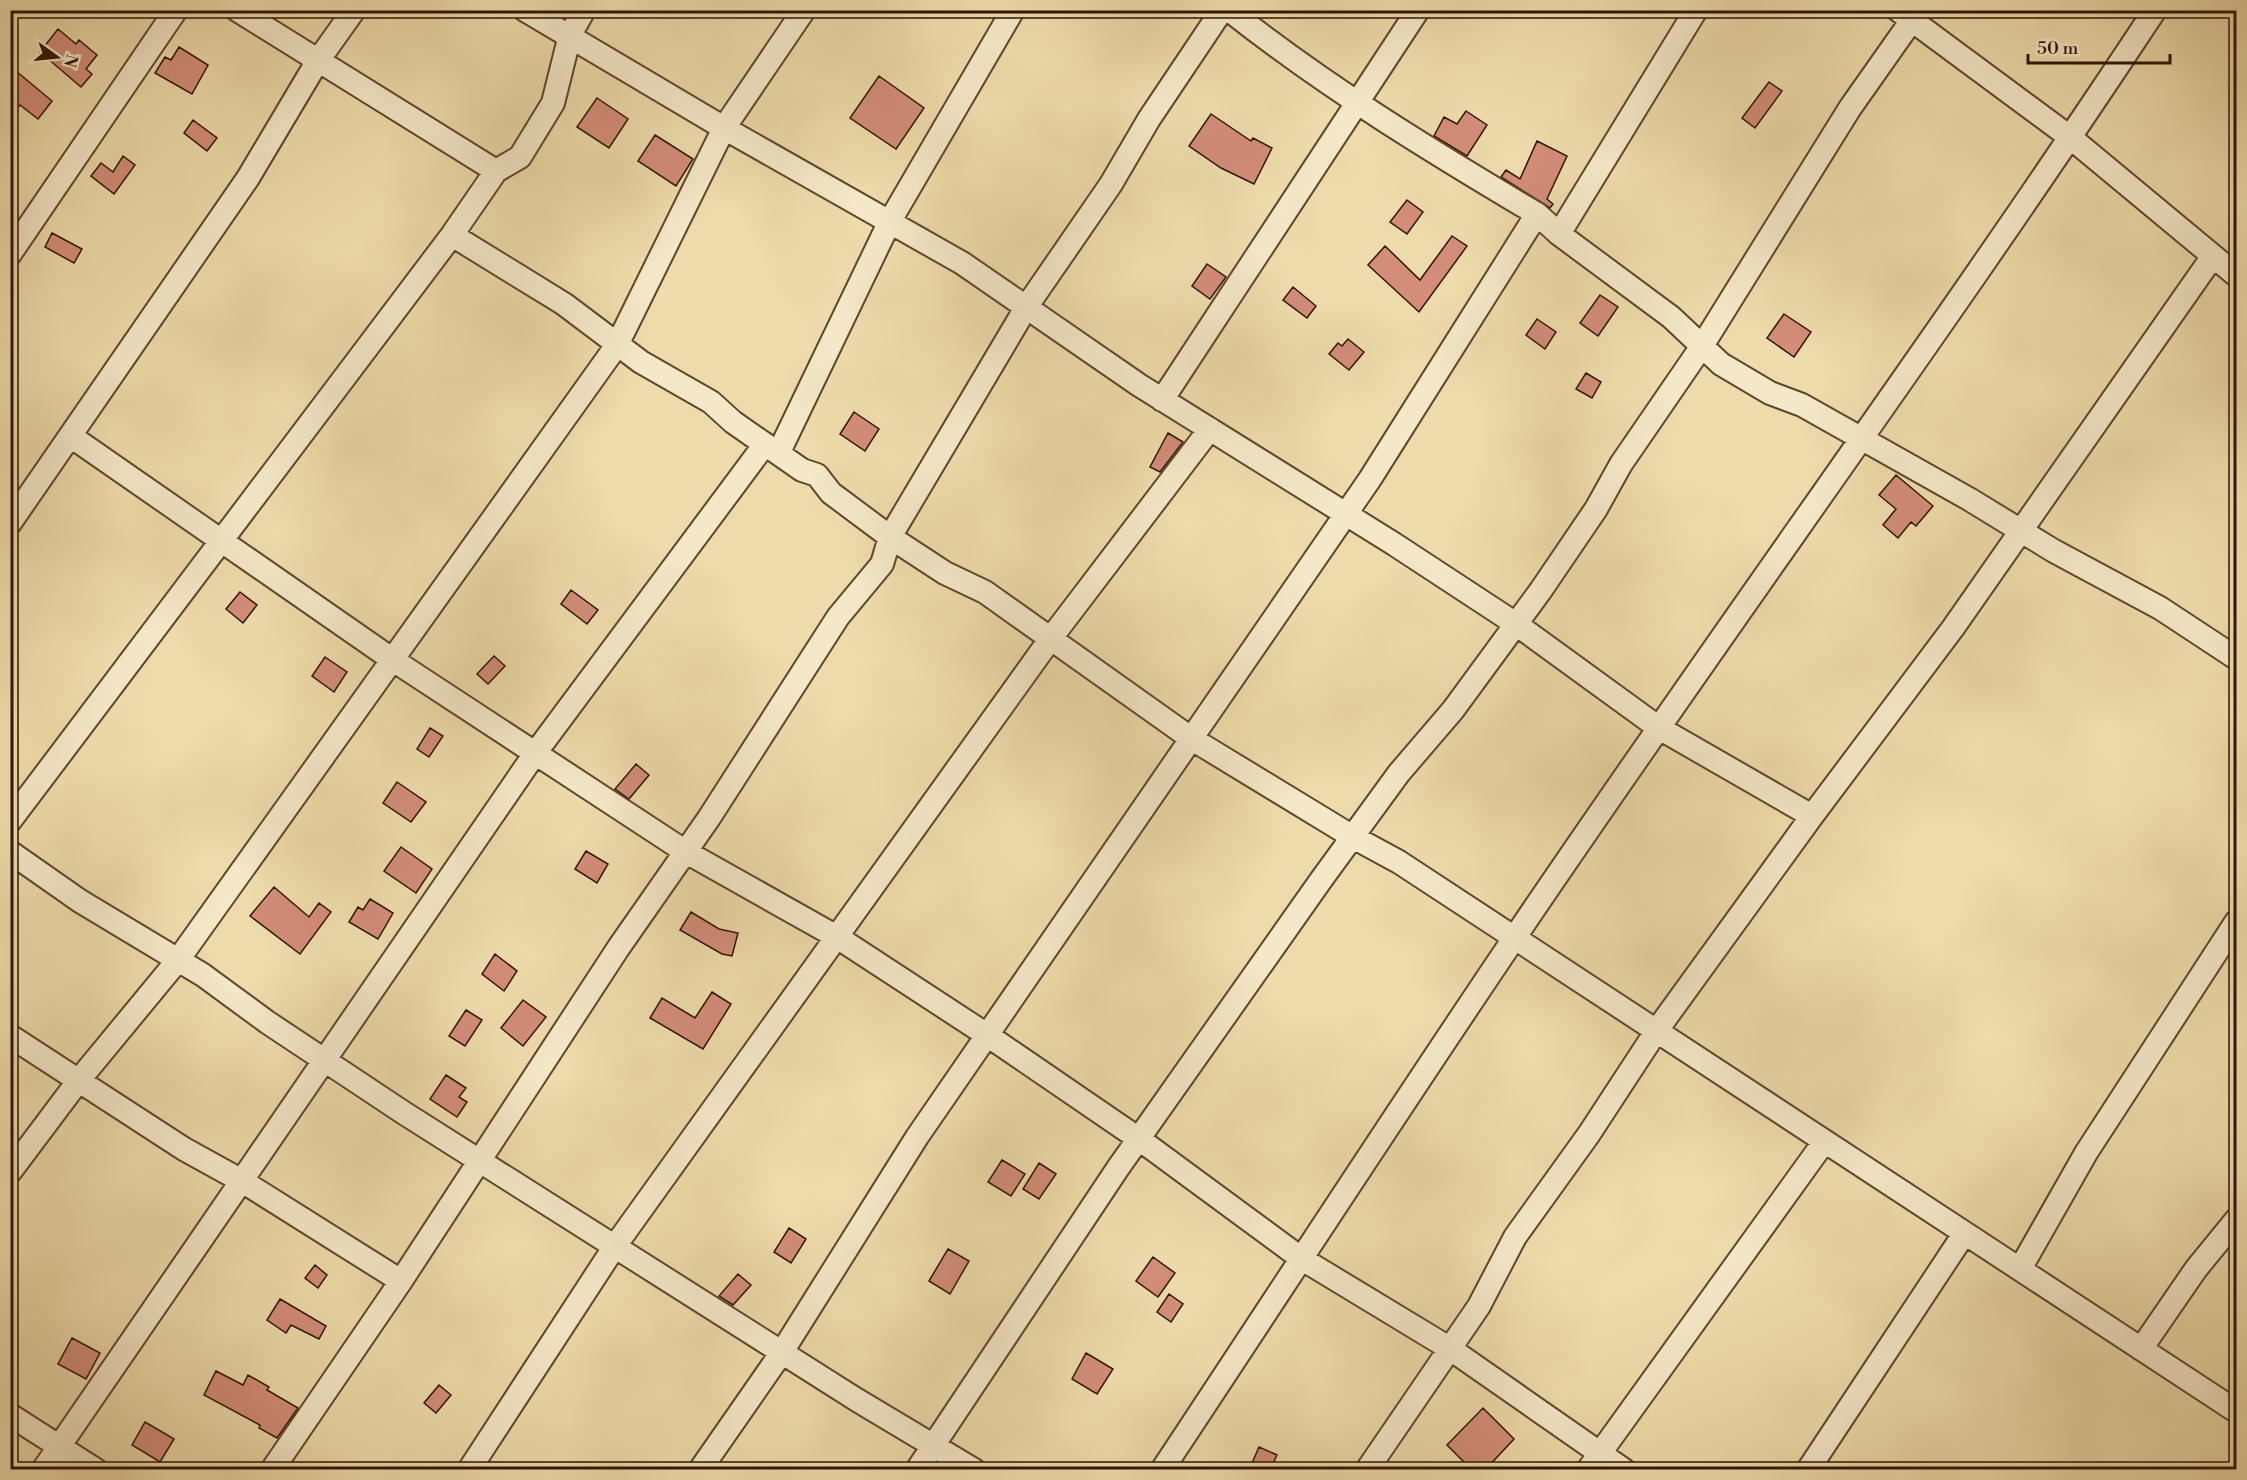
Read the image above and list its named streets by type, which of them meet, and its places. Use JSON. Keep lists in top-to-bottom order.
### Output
{
  "scale_bar": "50 m",
  "north": "right"
}
